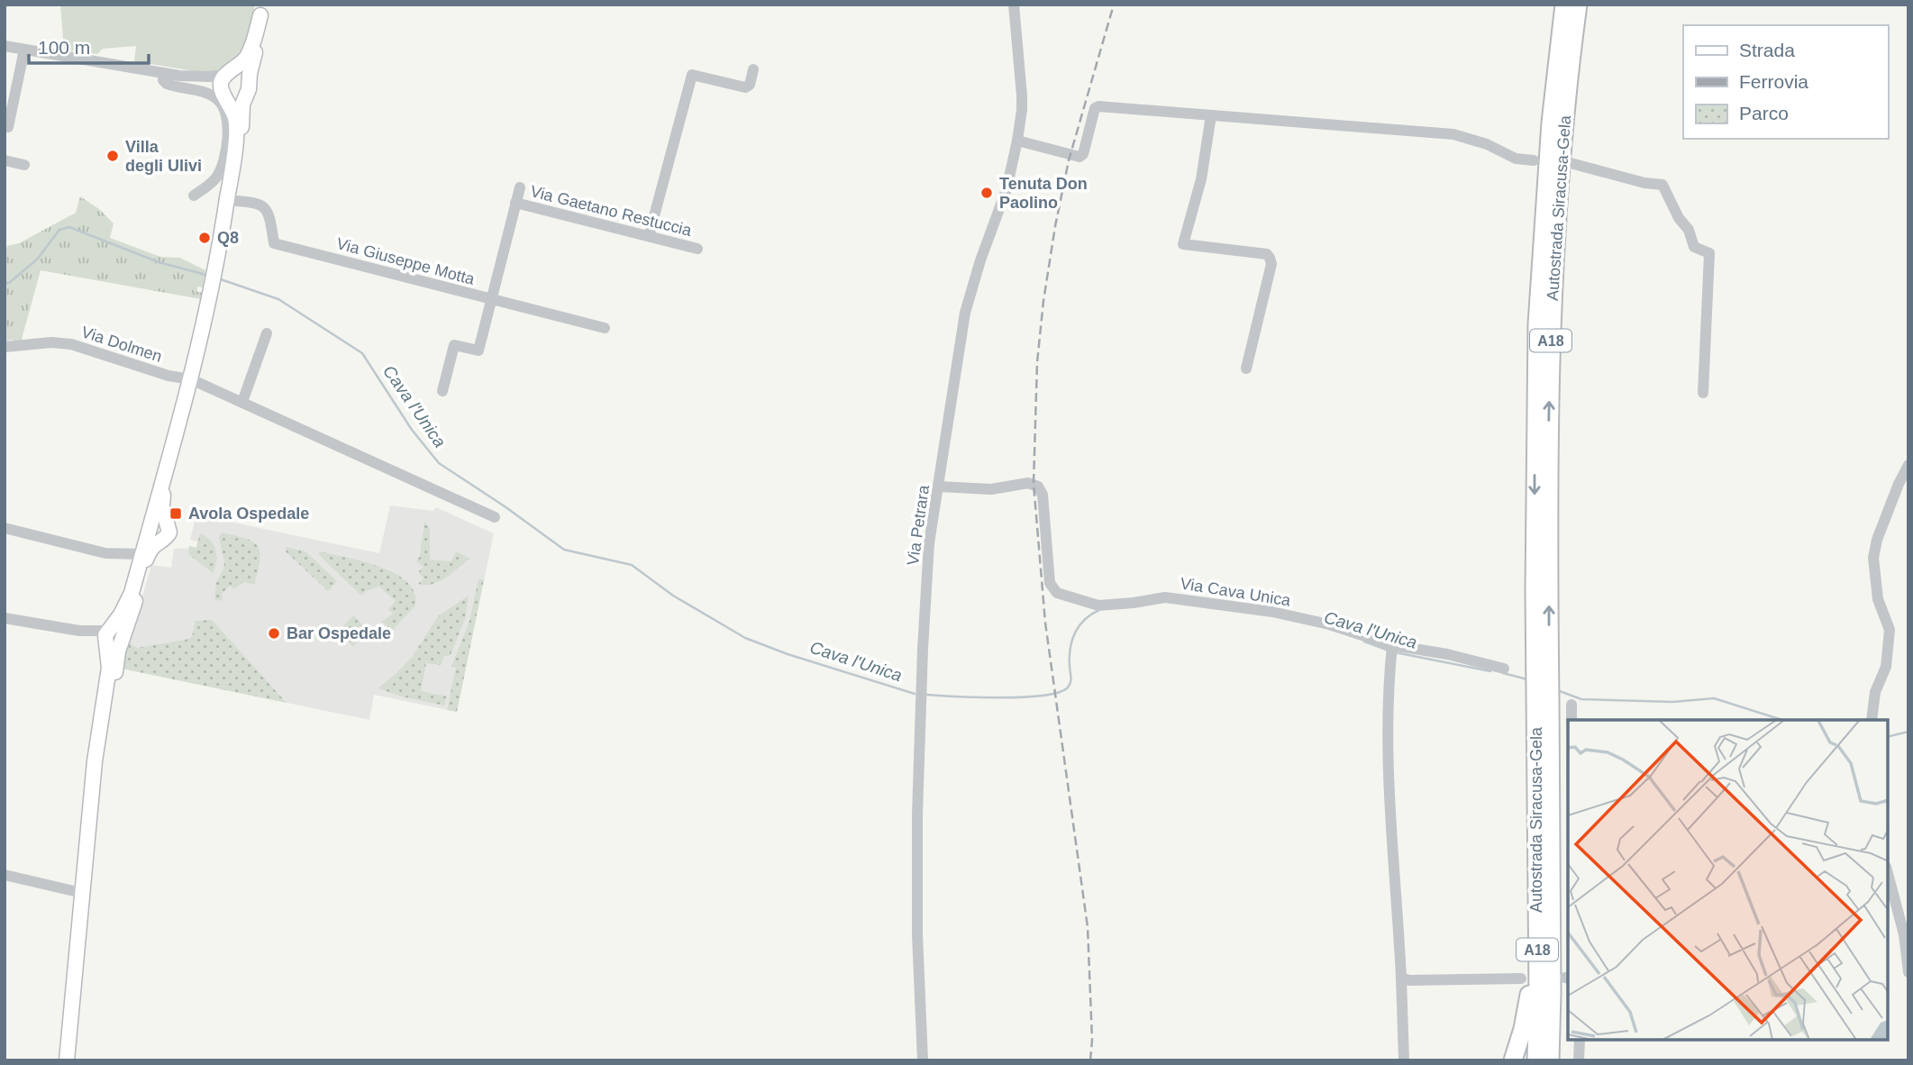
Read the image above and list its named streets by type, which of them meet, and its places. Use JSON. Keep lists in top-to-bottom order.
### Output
{
  "streets": {
    "highway": ["Autostrada Siracusa-Gela", "A18"],
    "street": [
      "Via Gaetano Restuccia",
      "Via Giuseppe Motta",
      "Via Dolmen",
      "Via Petrara",
      "Via Cava Unica"
    ]
  },
  "crossings": [
    ["Via Petrara", "Via Cava Unica"]
  ],
  "water": ["Cava l'Unica"],
  "places": {
    "other": [
      "Villa degli Ulivi",
      "Tenuta Don Paolino",
      "Q8",
      "Bar Ospedale"
    ],
    "transit": ["Avola Ospedale"]
  },
  "legend": ["Strada", "Ferrovia", "Parco"],
  "scale_bar": "100 m"
}
